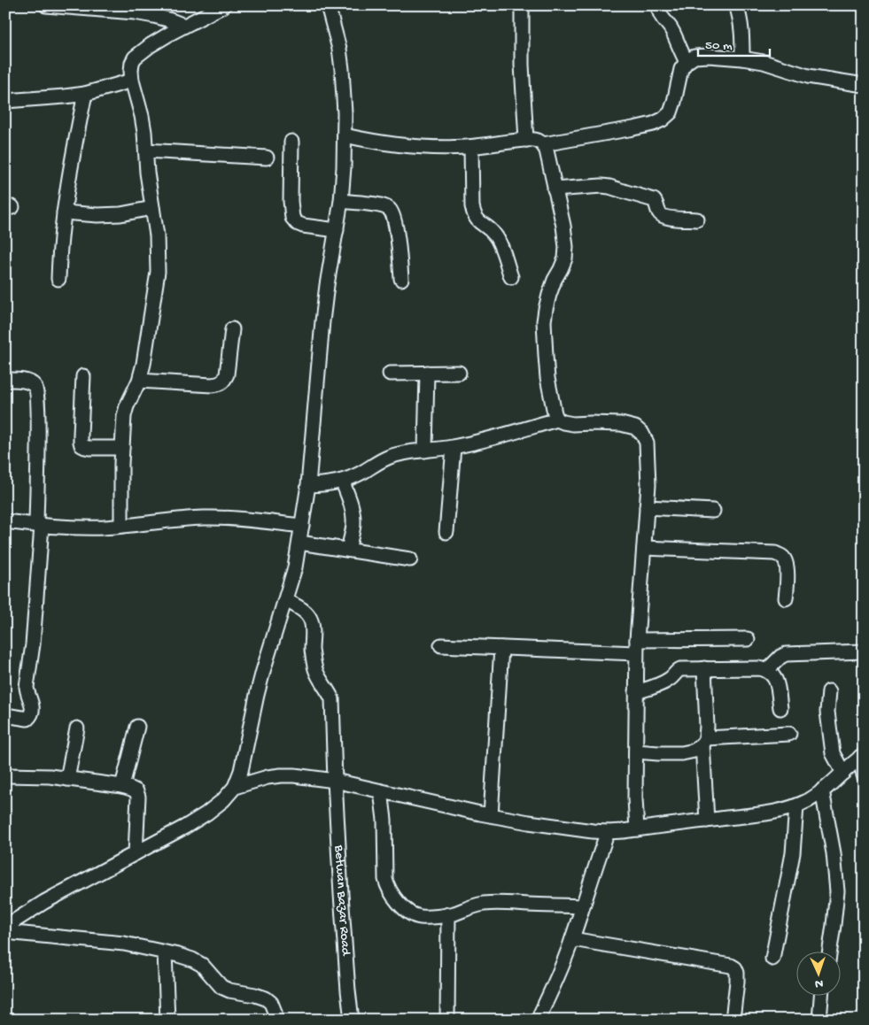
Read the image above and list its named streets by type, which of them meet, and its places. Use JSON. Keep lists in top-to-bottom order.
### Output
{
  "streets": {
    "street": ["Betwan Bazar Road"]
  },
  "scale_bar": "50 m",
  "north": "bottom"
}
